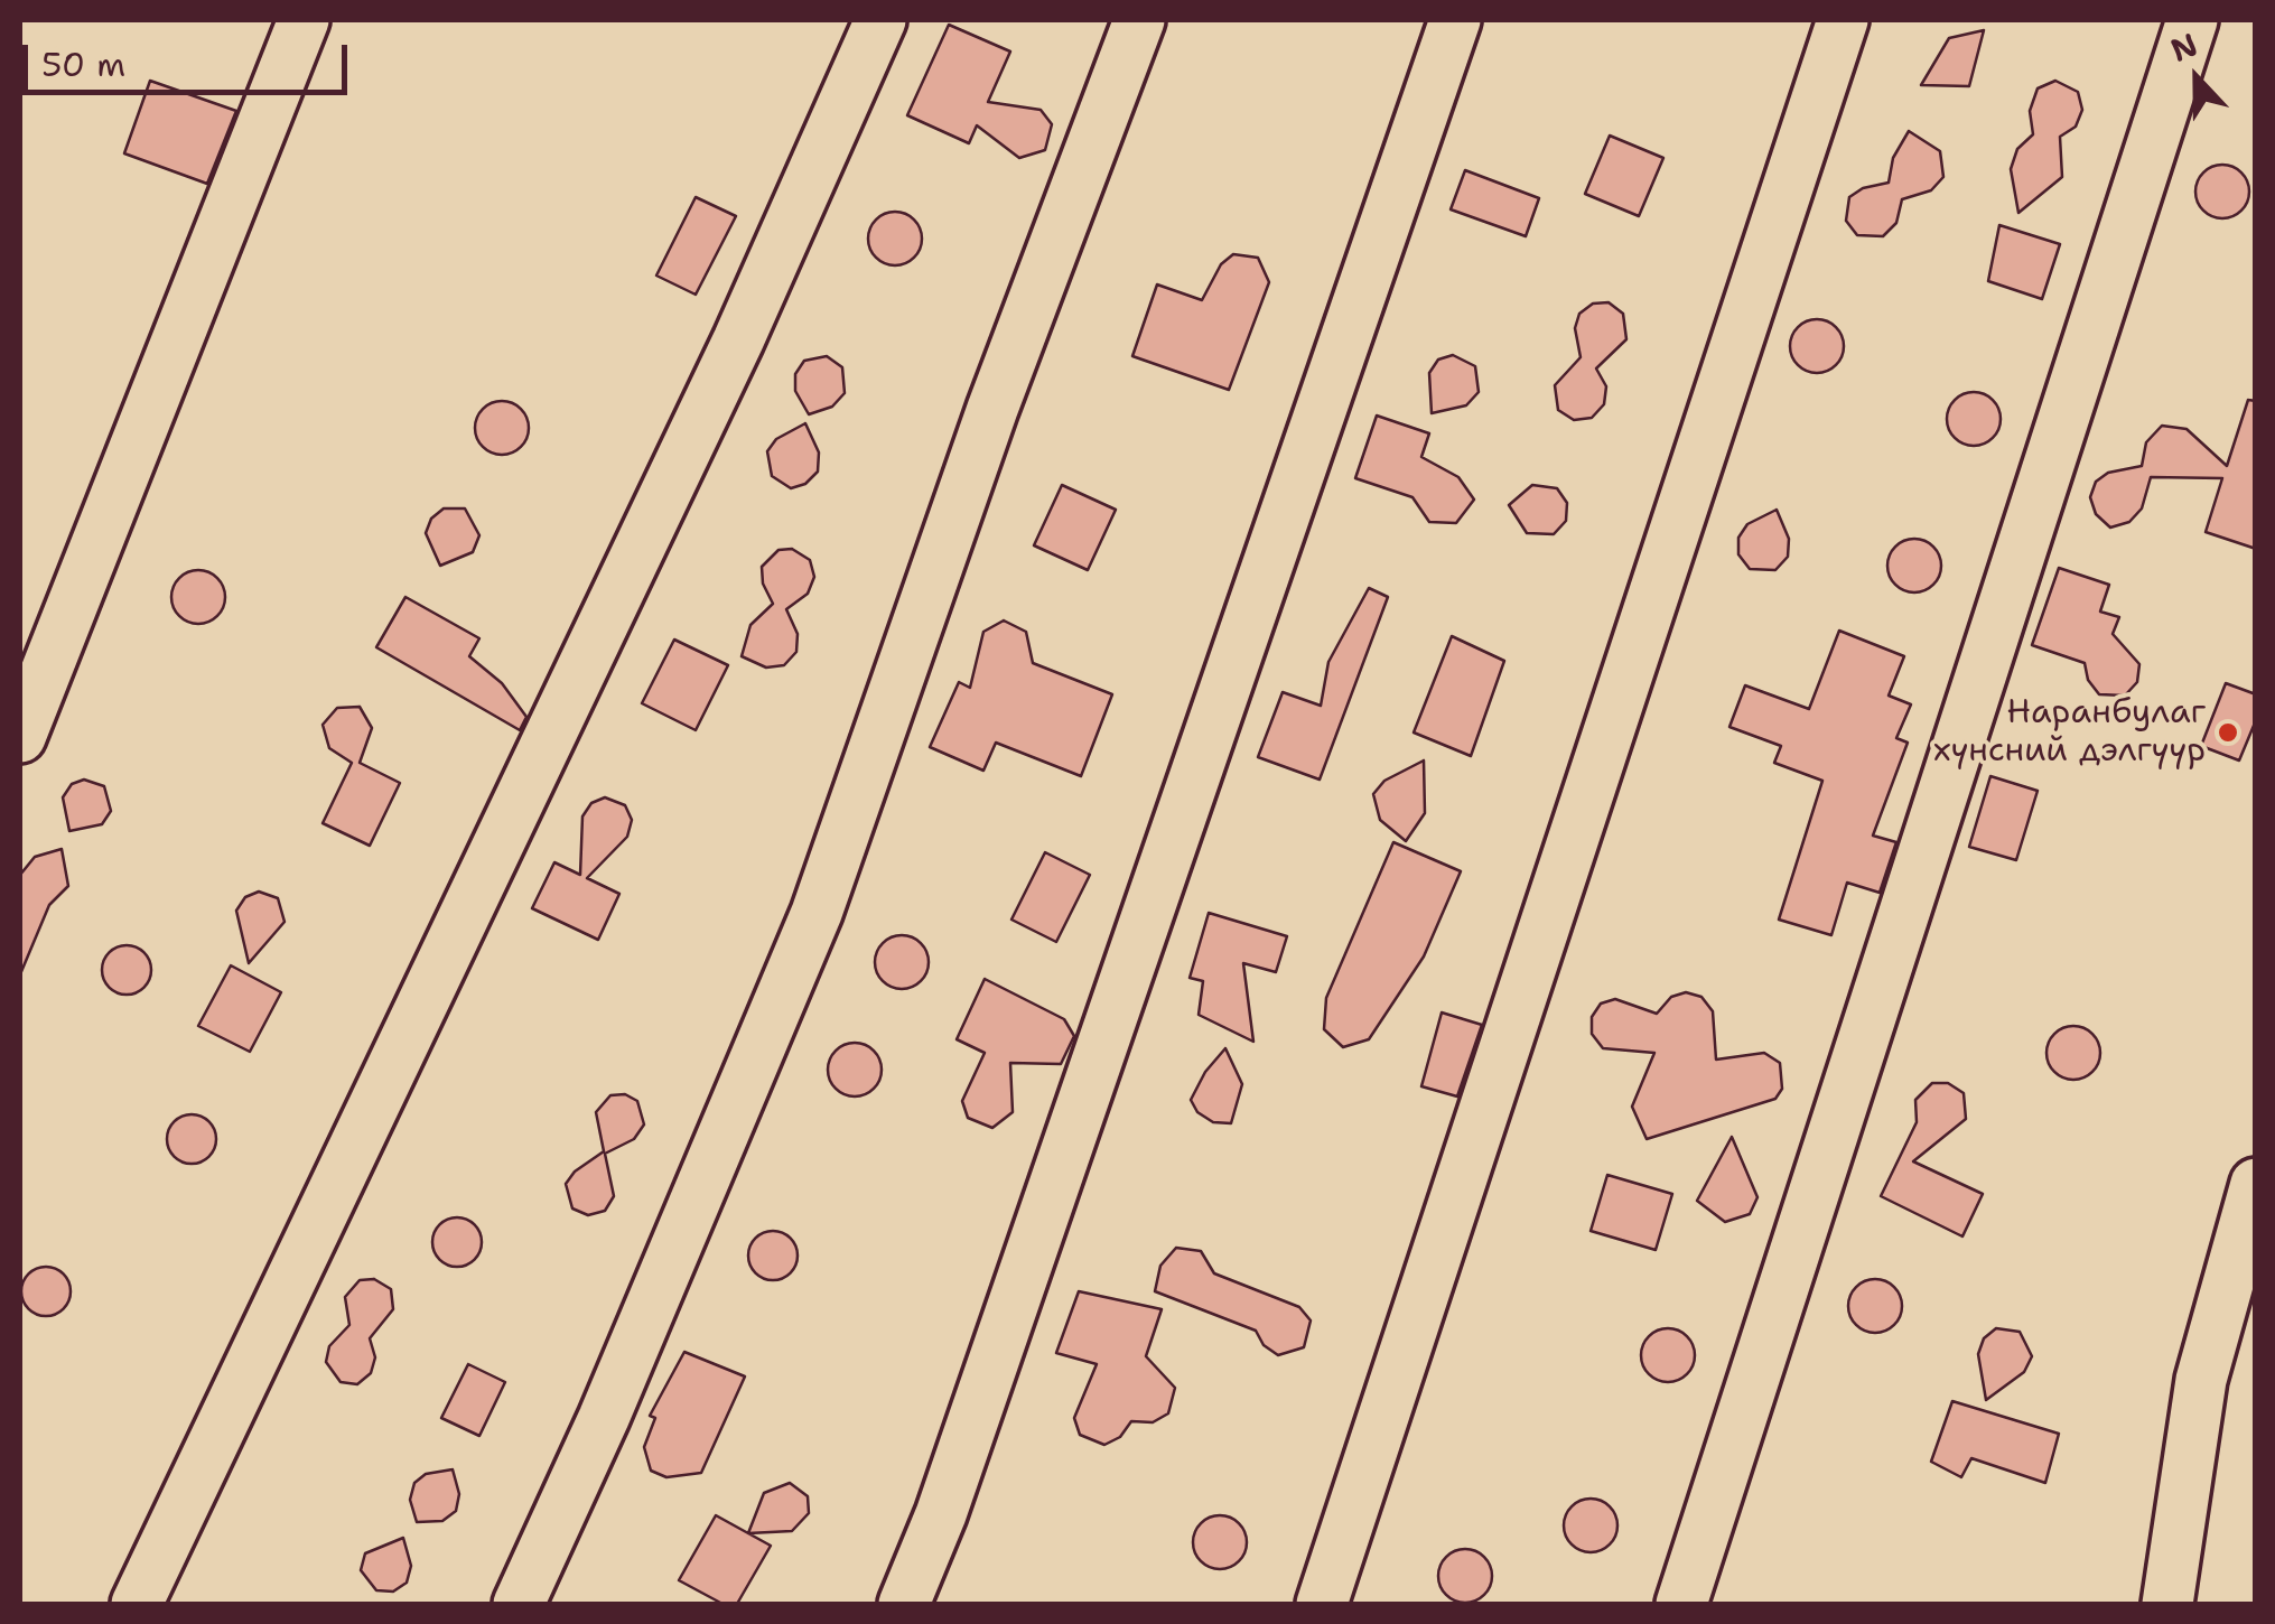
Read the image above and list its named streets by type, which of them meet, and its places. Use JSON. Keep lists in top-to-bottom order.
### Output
{
  "places": ["Наранбулаг хүнсний дэлгүүр"],
  "scale_bar": "50 m",
  "north": "top"
}
